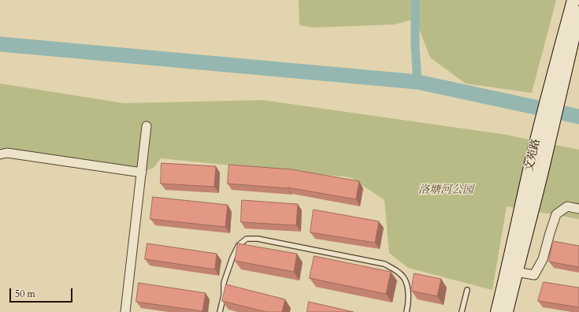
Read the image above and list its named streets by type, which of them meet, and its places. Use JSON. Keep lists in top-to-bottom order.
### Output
{
  "streets": {
    "main road": ["文苑路"]
  },
  "parks": ["洛塘河公园"],
  "scale_bar": "50 m"
}
